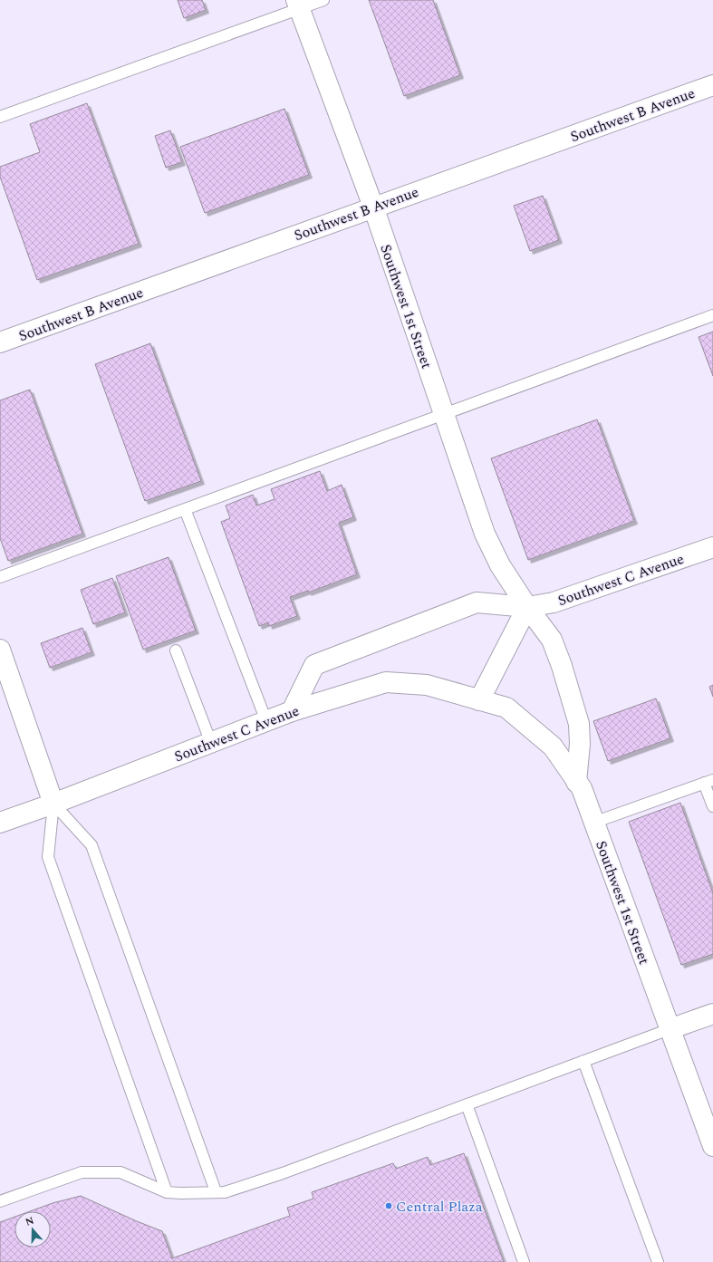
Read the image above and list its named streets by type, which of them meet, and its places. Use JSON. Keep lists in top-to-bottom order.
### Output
{
  "streets": {
    "street": ["Southwest B Avenue", "Southwest 1st Street", "Southwest C Avenue"]
  },
  "crossings": [
    ["Southwest B Avenue", "Southwest 1st Street"],
    ["Southwest 1st Street", "Southwest C Avenue"]
  ],
  "places": ["Central Plaza"],
  "north": "top"
}
